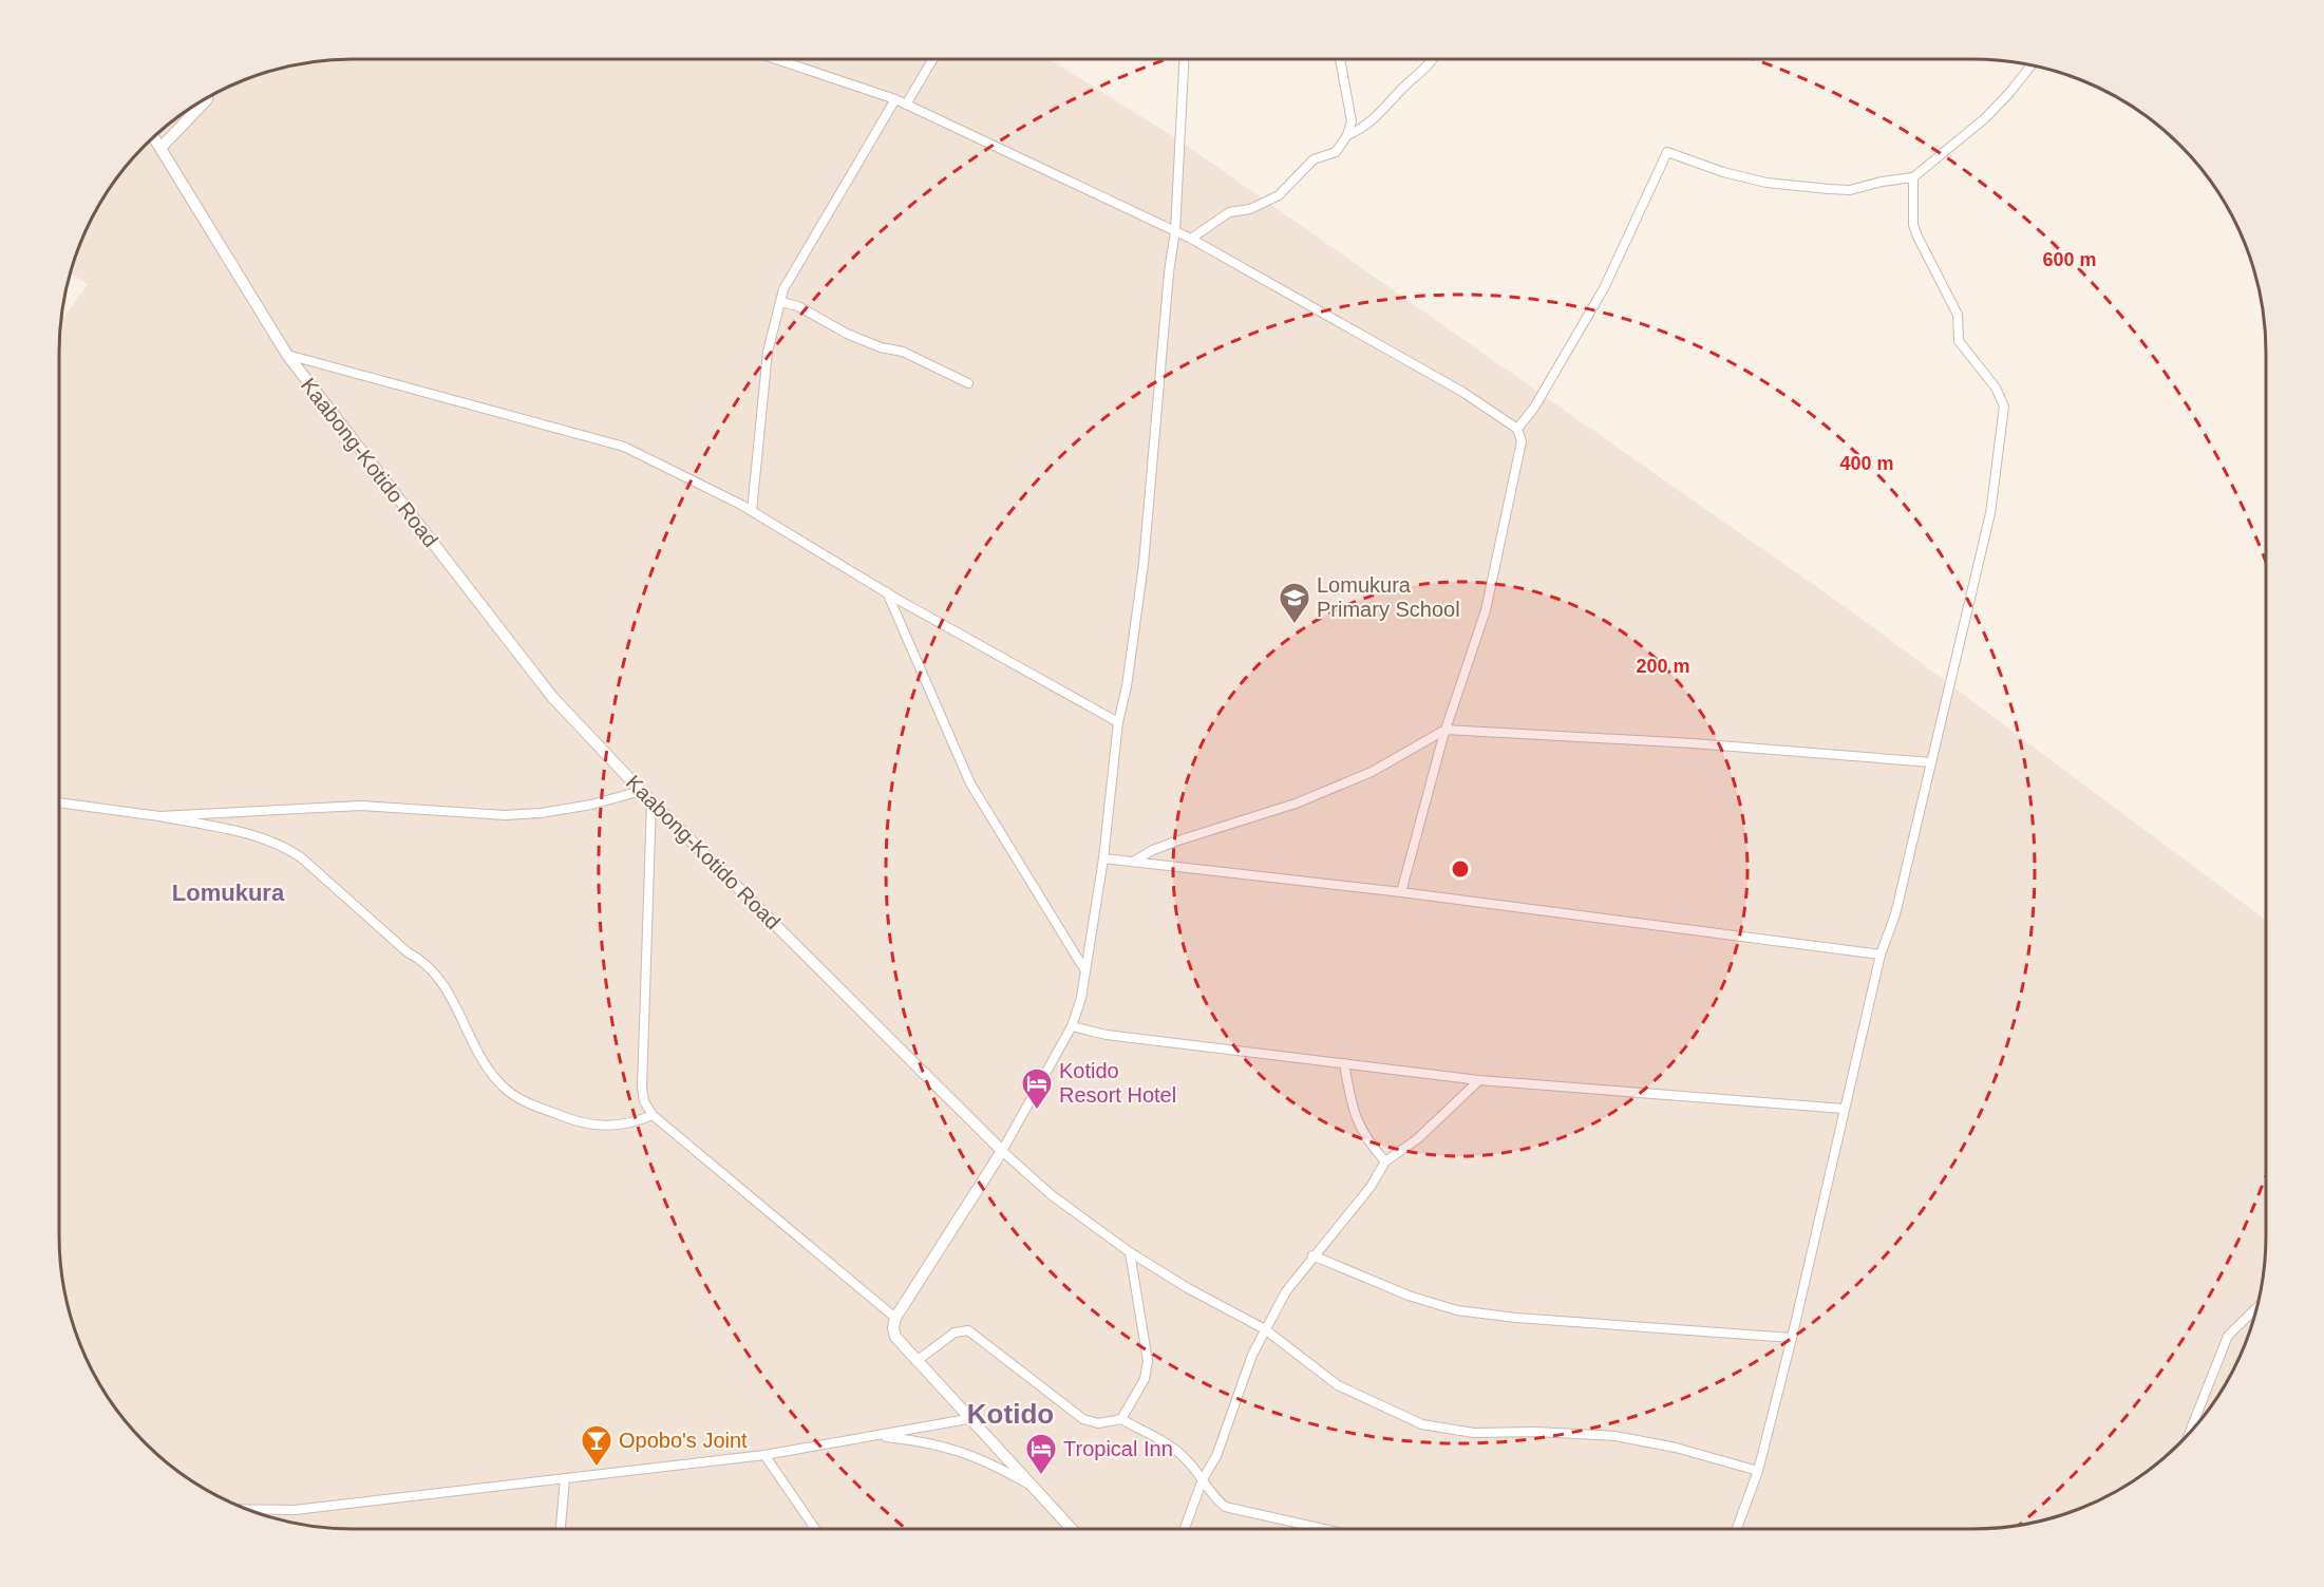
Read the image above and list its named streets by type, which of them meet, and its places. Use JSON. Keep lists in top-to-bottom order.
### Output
{
  "streets": {
    "street": ["Kaabong-Kotido Road"]
  },
  "districts": ["Lomukura", "Kotido"],
  "places": {
    "school or university": ["Lomukura Primary School"],
    "hotel": ["Kotido Resort Hotel", "Tropical Inn"],
    "bar": ["Opobo's Joint"]
  },
  "rings": ["600 m", "400 m", "200 m"]
}
